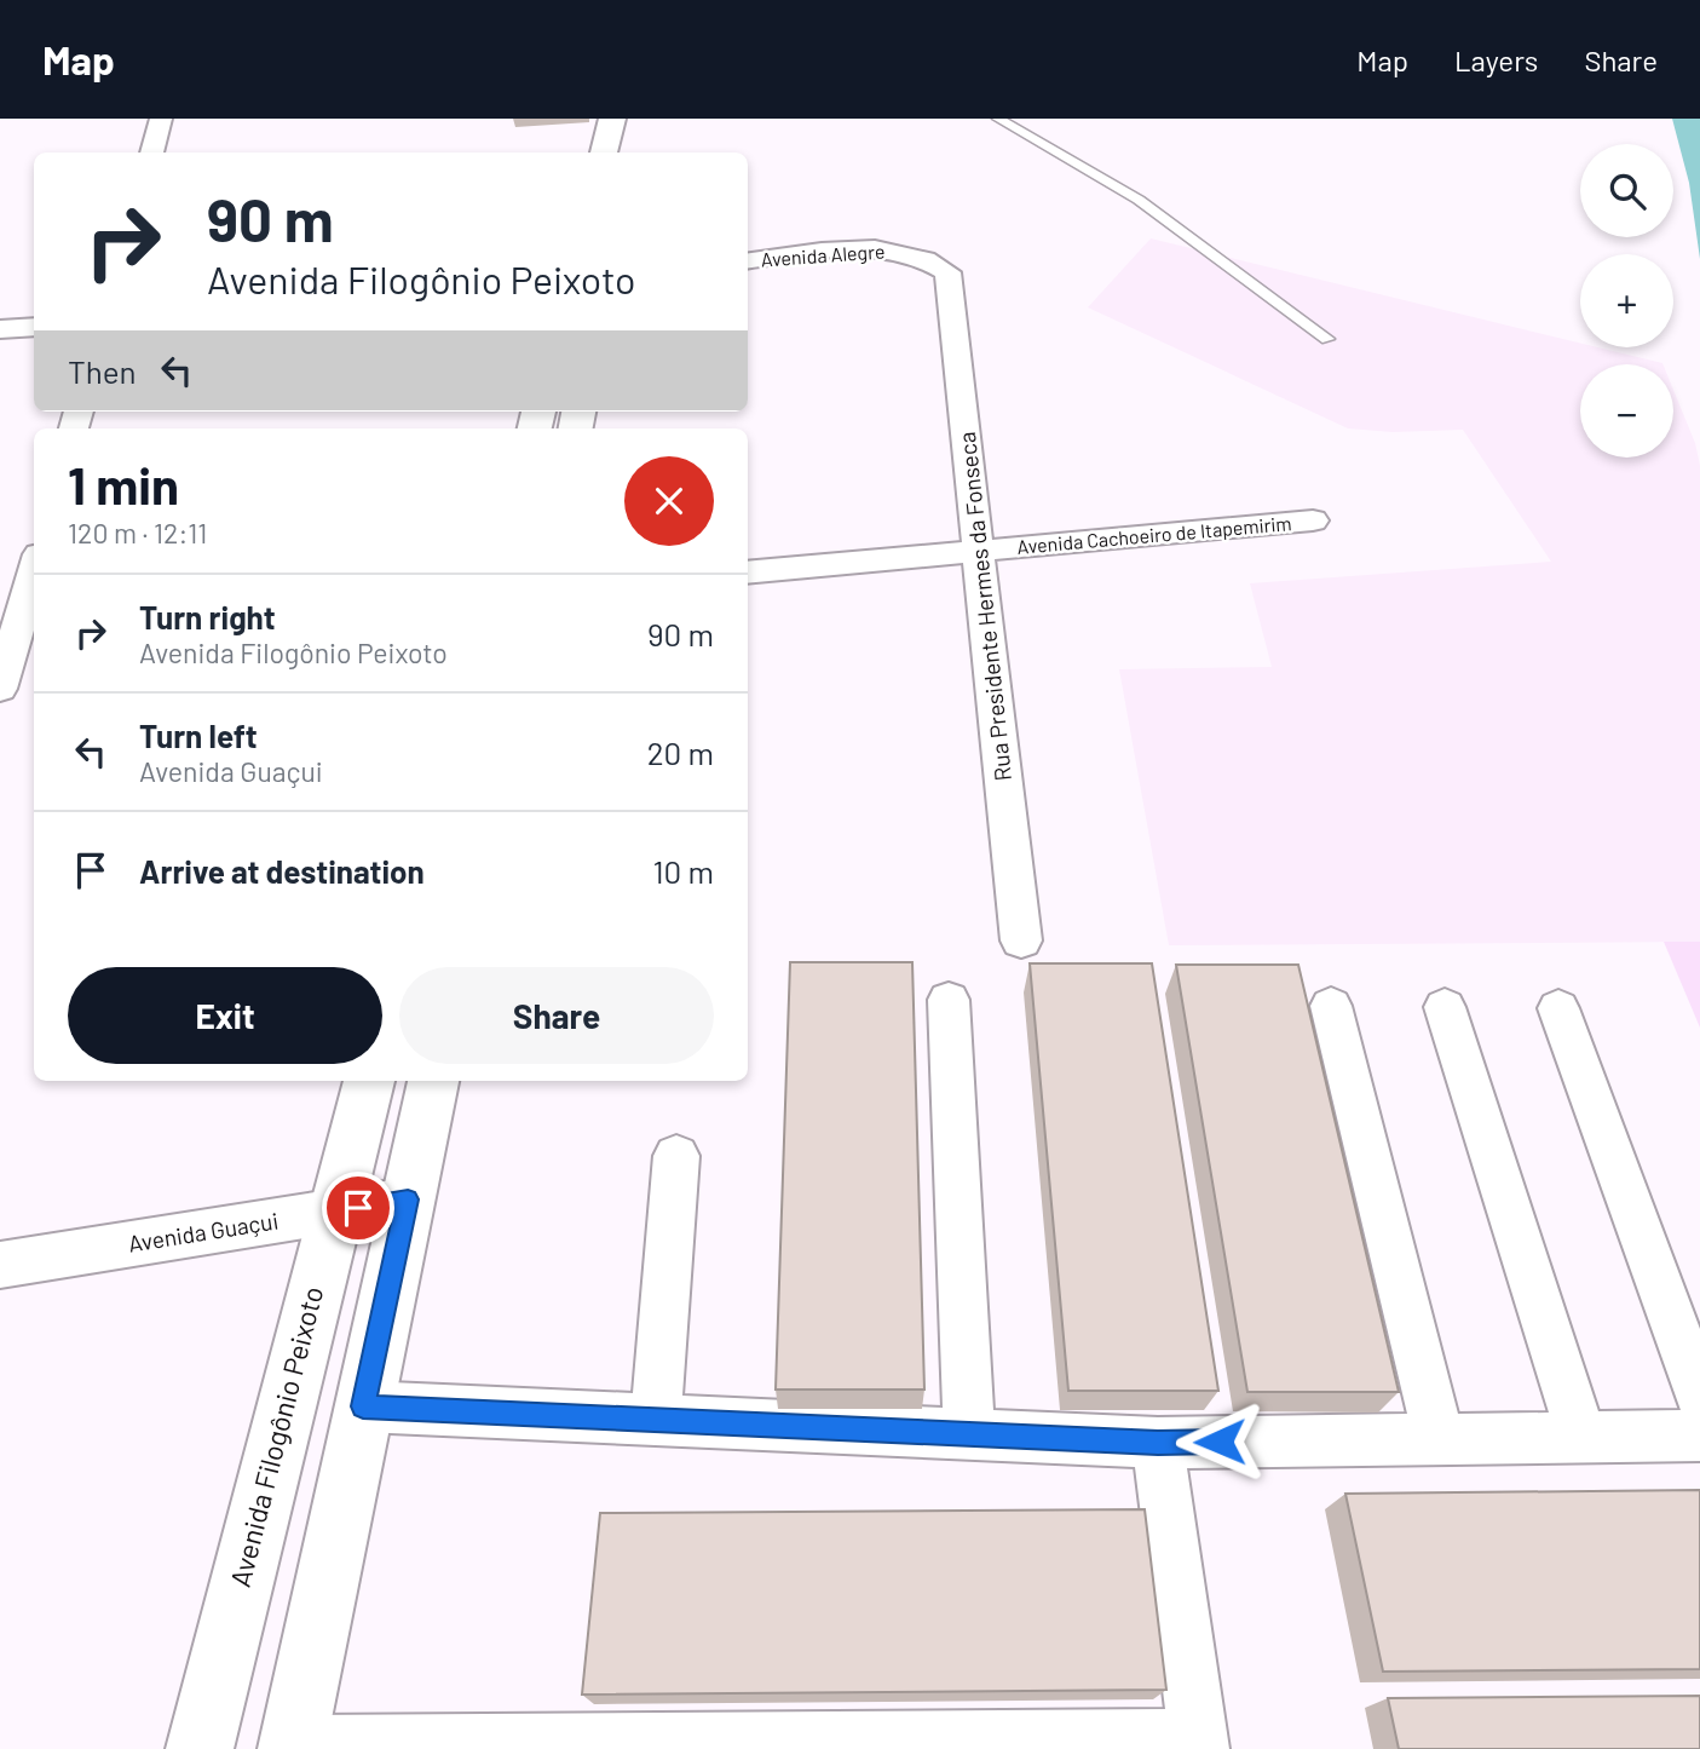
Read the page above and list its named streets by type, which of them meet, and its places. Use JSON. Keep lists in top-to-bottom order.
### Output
{
  "streets": {
    "main road": ["Avenida Filogônio Peixoto"],
    "street": [
      "Avenida Alegre",
      "Avenida Cachoeiro de Itapemirim",
      "Rua Presidente Hermes da Fonseca",
      "Avenida Guaçui"
    ]
  },
  "crossings": [
    ["Avenida Alegre", "Rua Presidente Hermes da Fonseca"],
    ["Avenida Cachoeiro de Itapemirim", "Rua Presidente Hermes da Fonseca"],
    ["Avenida Guaçui", "Avenida Filogônio Peixoto"]
  ],
  "page": {
    "header": "Map",
    "nav": ["Map", "Layers", "Share"],
    "map_buttons": ["+", "−"],
    "turn": ["90 m", "Avenida Filogônio Peixoto"],
    "then": "Then",
    "heading": ["1 min", "120 m · 12:11"],
    "list": [
      {
        "name": "Turn right",
        "note": "Avenida Filogônio Peixoto",
        "value": "90 m"
      },
      {
        "name": "Turn left",
        "note": "Avenida Guaçui",
        "value": "20 m"
      },
      {
        "name": "Arrive at destination",
        "value": "10 m"
      }
    ],
    "buttons": ["Exit", "Share"]
  }
}
